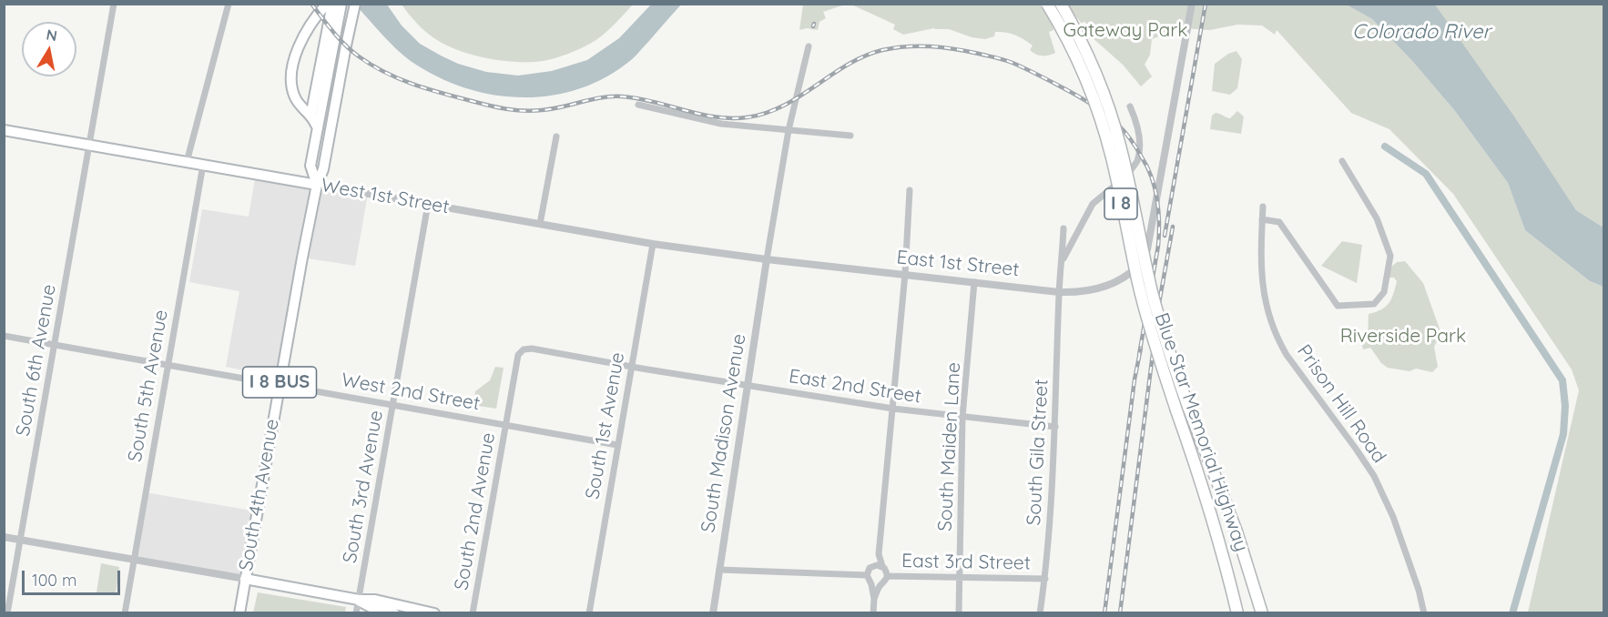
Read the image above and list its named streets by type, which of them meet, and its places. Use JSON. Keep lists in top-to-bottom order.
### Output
{
  "streets": {
    "highway": ["I 8", "Blue Star Memorial Highway"],
    "main road": ["West 1st Street", "I 8 BUS", "South 4th Avenue"],
    "street": [
      "East 1st Street",
      "South 6th Avenue",
      "South 5th Avenue",
      "East 2nd Street",
      "West 2nd Street",
      "Prison Hill Road",
      "South 1st Avenue",
      "South Madison Avenue",
      "South Maiden Lane",
      "South Gila Street",
      "South 3rd Avenue",
      "South 2nd Avenue",
      "East 3rd Street"
    ]
  },
  "crossings": [
    ["West 1st Street", "East 1st Street"],
    ["West 1st Street", "South 6th Avenue"],
    ["West 1st Street", "I 8 BUS"],
    ["West 1st Street", "South 5th Avenue"],
    ["West 1st Street", "South 1st Avenue"],
    ["West 1st Street", "South Madison Avenue"],
    ["West 1st Street", "South 3rd Avenue"],
    ["West 1st Street", "South 4th Avenue"],
    ["East 1st Street", "South Madison Avenue"],
    ["East 1st Street", "South Maiden Lane"],
    ["East 1st Street", "South Gila Street"],
    ["South 6th Avenue", "West 2nd Street"],
    ["I 8 BUS", "South 4th Avenue"],
    ["South 5th Avenue", "West 2nd Street"],
    ["East 2nd Street", "South Madison Avenue"],
    ["East 2nd Street", "South Maiden Lane"],
    ["East 2nd Street", "South Gila Street"],
    ["West 2nd Street", "South 1st Avenue"],
    ["West 2nd Street", "South 3rd Avenue"],
    ["West 2nd Street", "South 4th Avenue"],
    ["West 2nd Street", "South 2nd Avenue"],
    ["South 1st Avenue", "South 2nd Avenue"],
    ["South Maiden Lane", "East 3rd Street"],
    ["South Gila Street", "East 3rd Street"]
  ],
  "water": ["Colorado River"],
  "parks": ["Gateway Park", "Riverside Park"],
  "scale_bar": "100 m",
  "north": "top"
}
